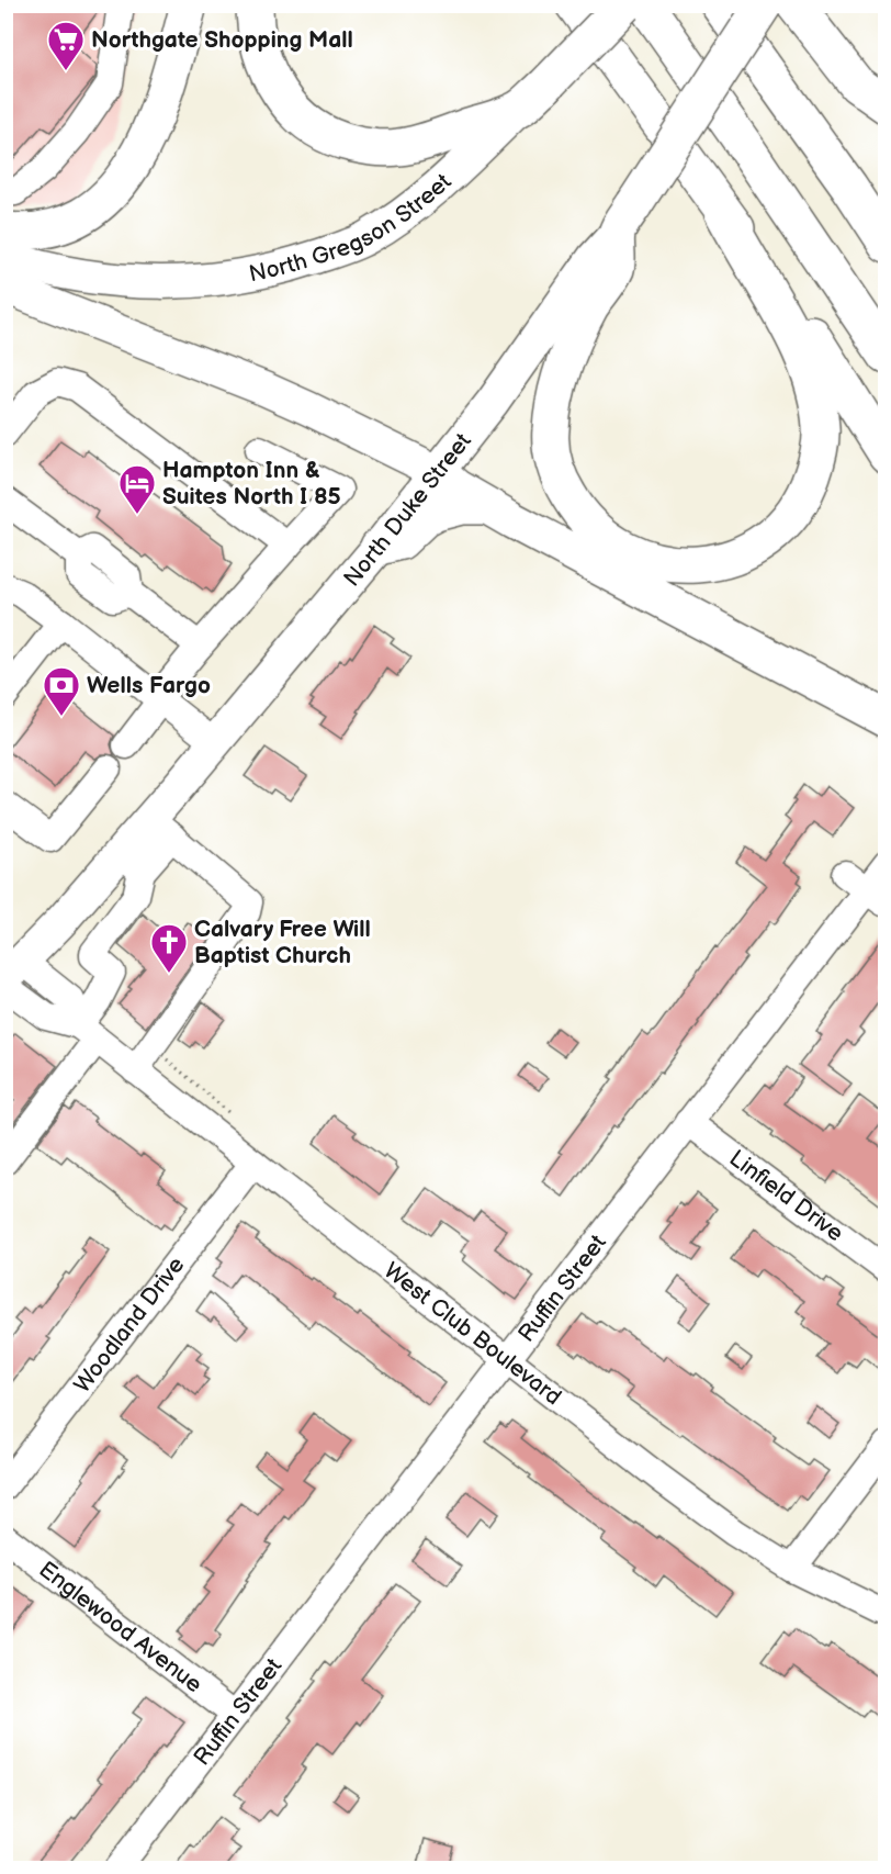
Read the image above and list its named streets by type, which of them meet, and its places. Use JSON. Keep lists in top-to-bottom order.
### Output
{
  "streets": {
    "highway": ["North Gregson Street", "North Duke Street"],
    "street": [
      "Linfield Drive",
      "Ruffin Street",
      "Woodland Drive",
      "West Club Boulevard",
      "Englewood Avenue"
    ]
  },
  "crossings": [
    ["North Duke Street", "West Club Boulevard"],
    ["Linfield Drive", "Ruffin Street"],
    ["Ruffin Street", "West Club Boulevard"],
    ["Ruffin Street", "Englewood Avenue"],
    ["Woodland Drive", "West Club Boulevard"]
  ],
  "places": {
    "supermarket": ["Northgate Shopping Mall"],
    "hotel": ["Hampton Inn & Suites North I 85"],
    "bank": ["Wells Fargo"],
    "church": ["Calvary Free Will Baptist Church"]
  }
}
